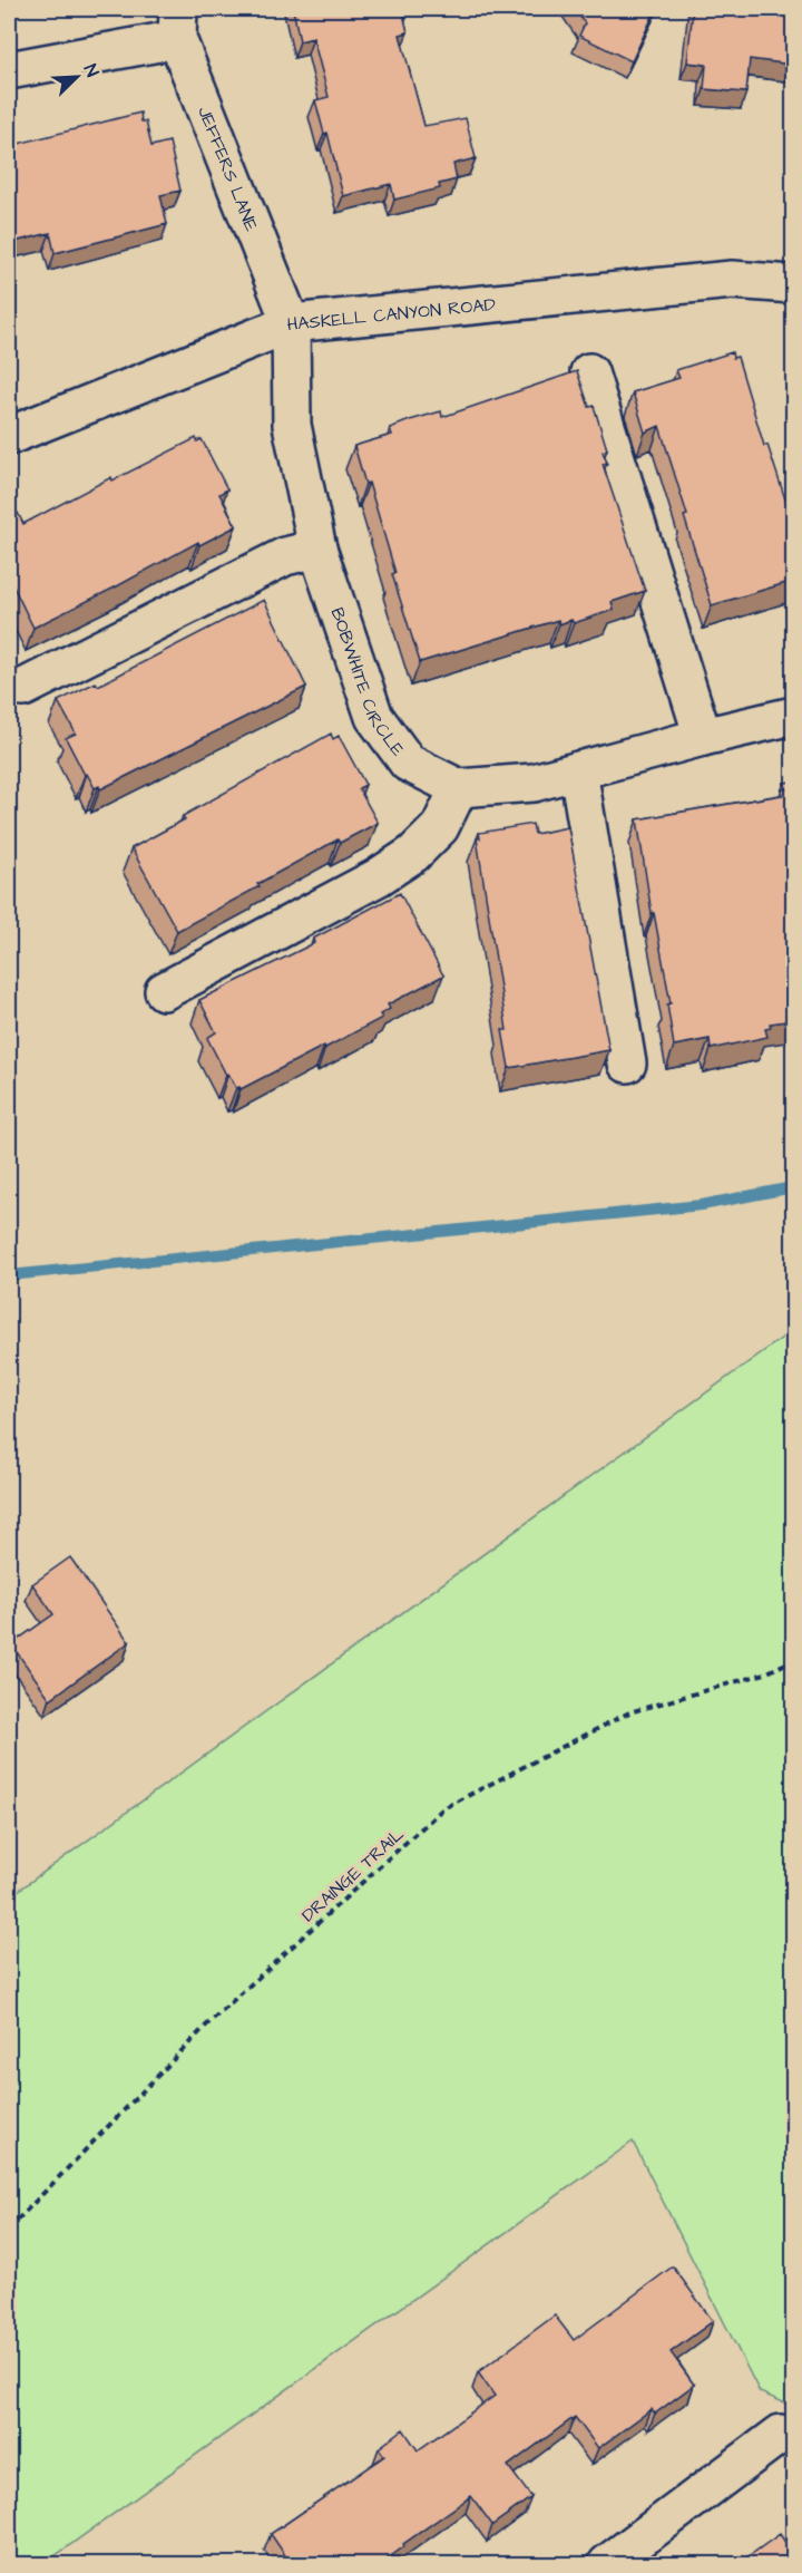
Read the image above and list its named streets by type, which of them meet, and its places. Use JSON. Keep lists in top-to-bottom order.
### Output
{
  "streets": {
    "street": ["JEFFERS LANE", "HASKELL CANYON ROAD", "BOBWHITE CIRCLE"],
    "path": ["DRAINGE TRAIL"]
  },
  "crossings": [
    ["JEFFERS LANE", "HASKELL CANYON ROAD"],
    ["JEFFERS LANE", "BOBWHITE CIRCLE"],
    ["HASKELL CANYON ROAD", "BOBWHITE CIRCLE"]
  ],
  "north": "top right"
}
